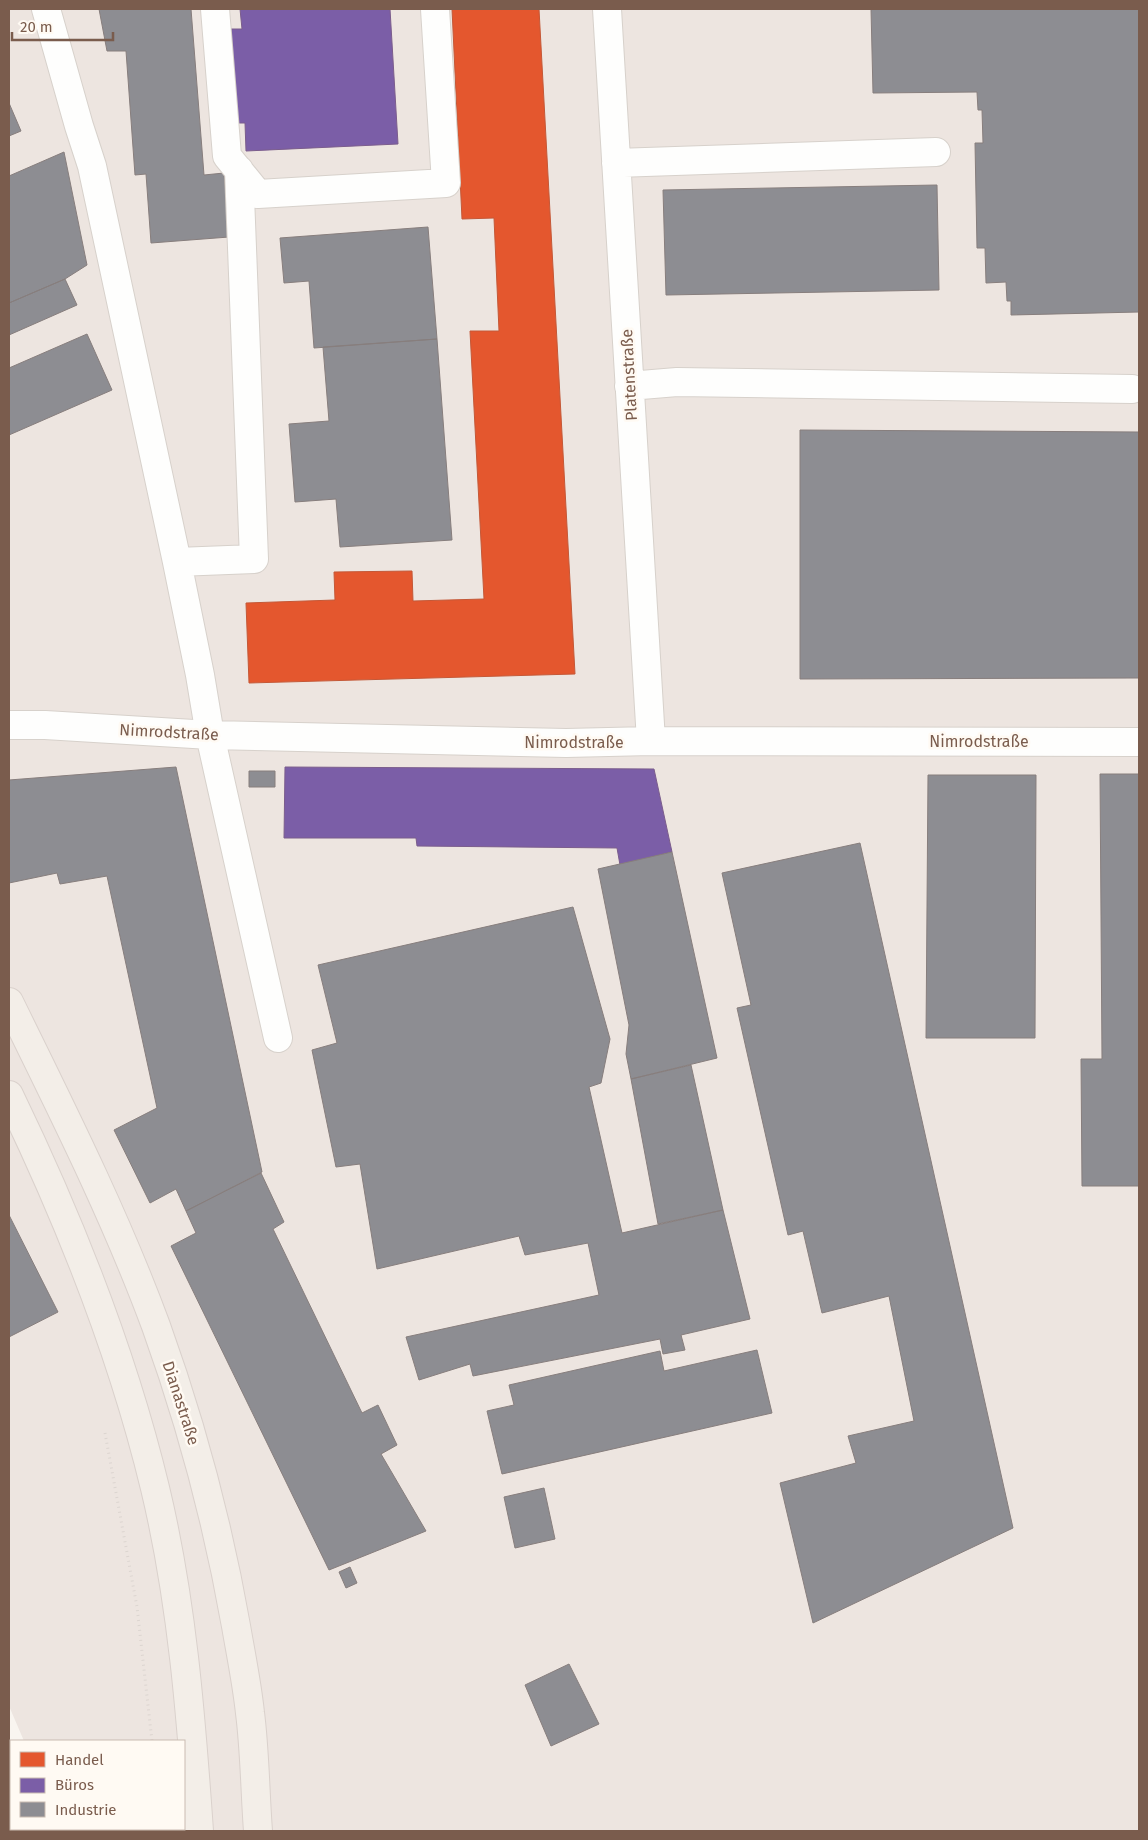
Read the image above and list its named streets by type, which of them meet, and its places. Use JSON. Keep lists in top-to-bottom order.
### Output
{
  "streets": {
    "main road": ["Dianastraße"],
    "street": ["Platenstraße", "Nimrodstraße"]
  },
  "crossings": [
    ["Platenstraße", "Nimrodstraße"]
  ],
  "legend": ["Handel", "Büros", "Industrie"],
  "scale_bar": "20 m"
}
